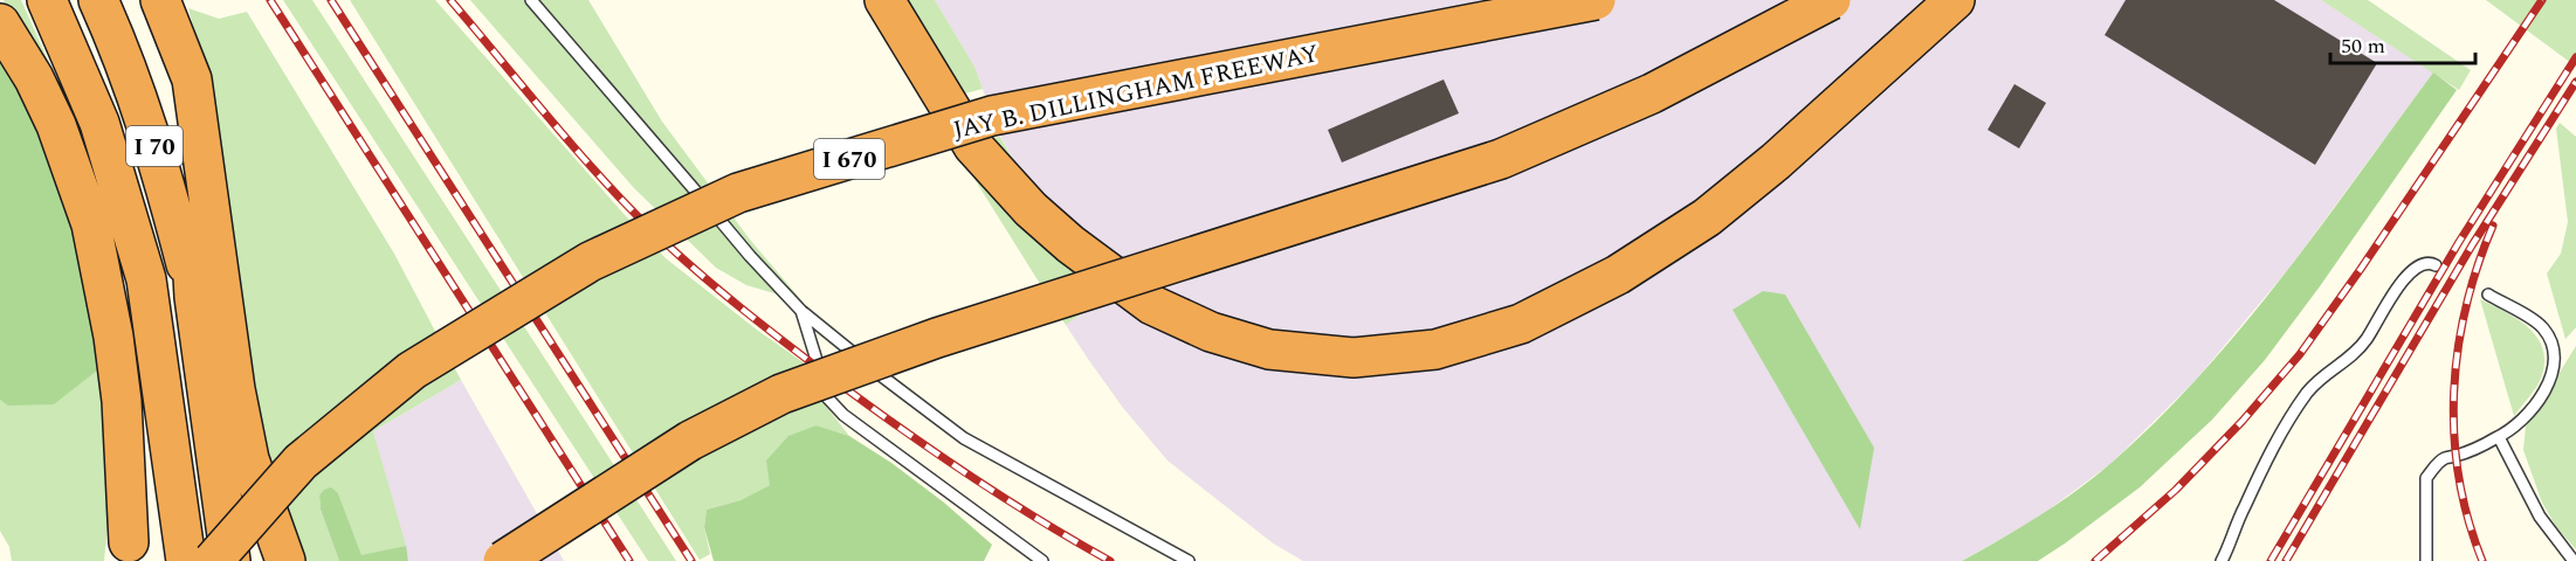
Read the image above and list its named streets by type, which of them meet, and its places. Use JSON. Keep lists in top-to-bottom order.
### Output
{
  "streets": {
    "highway": ["JAY B. DILLINGHAM FREEWAY", "I 70", "I 670"]
  },
  "scale_bar": "50 m"
}
